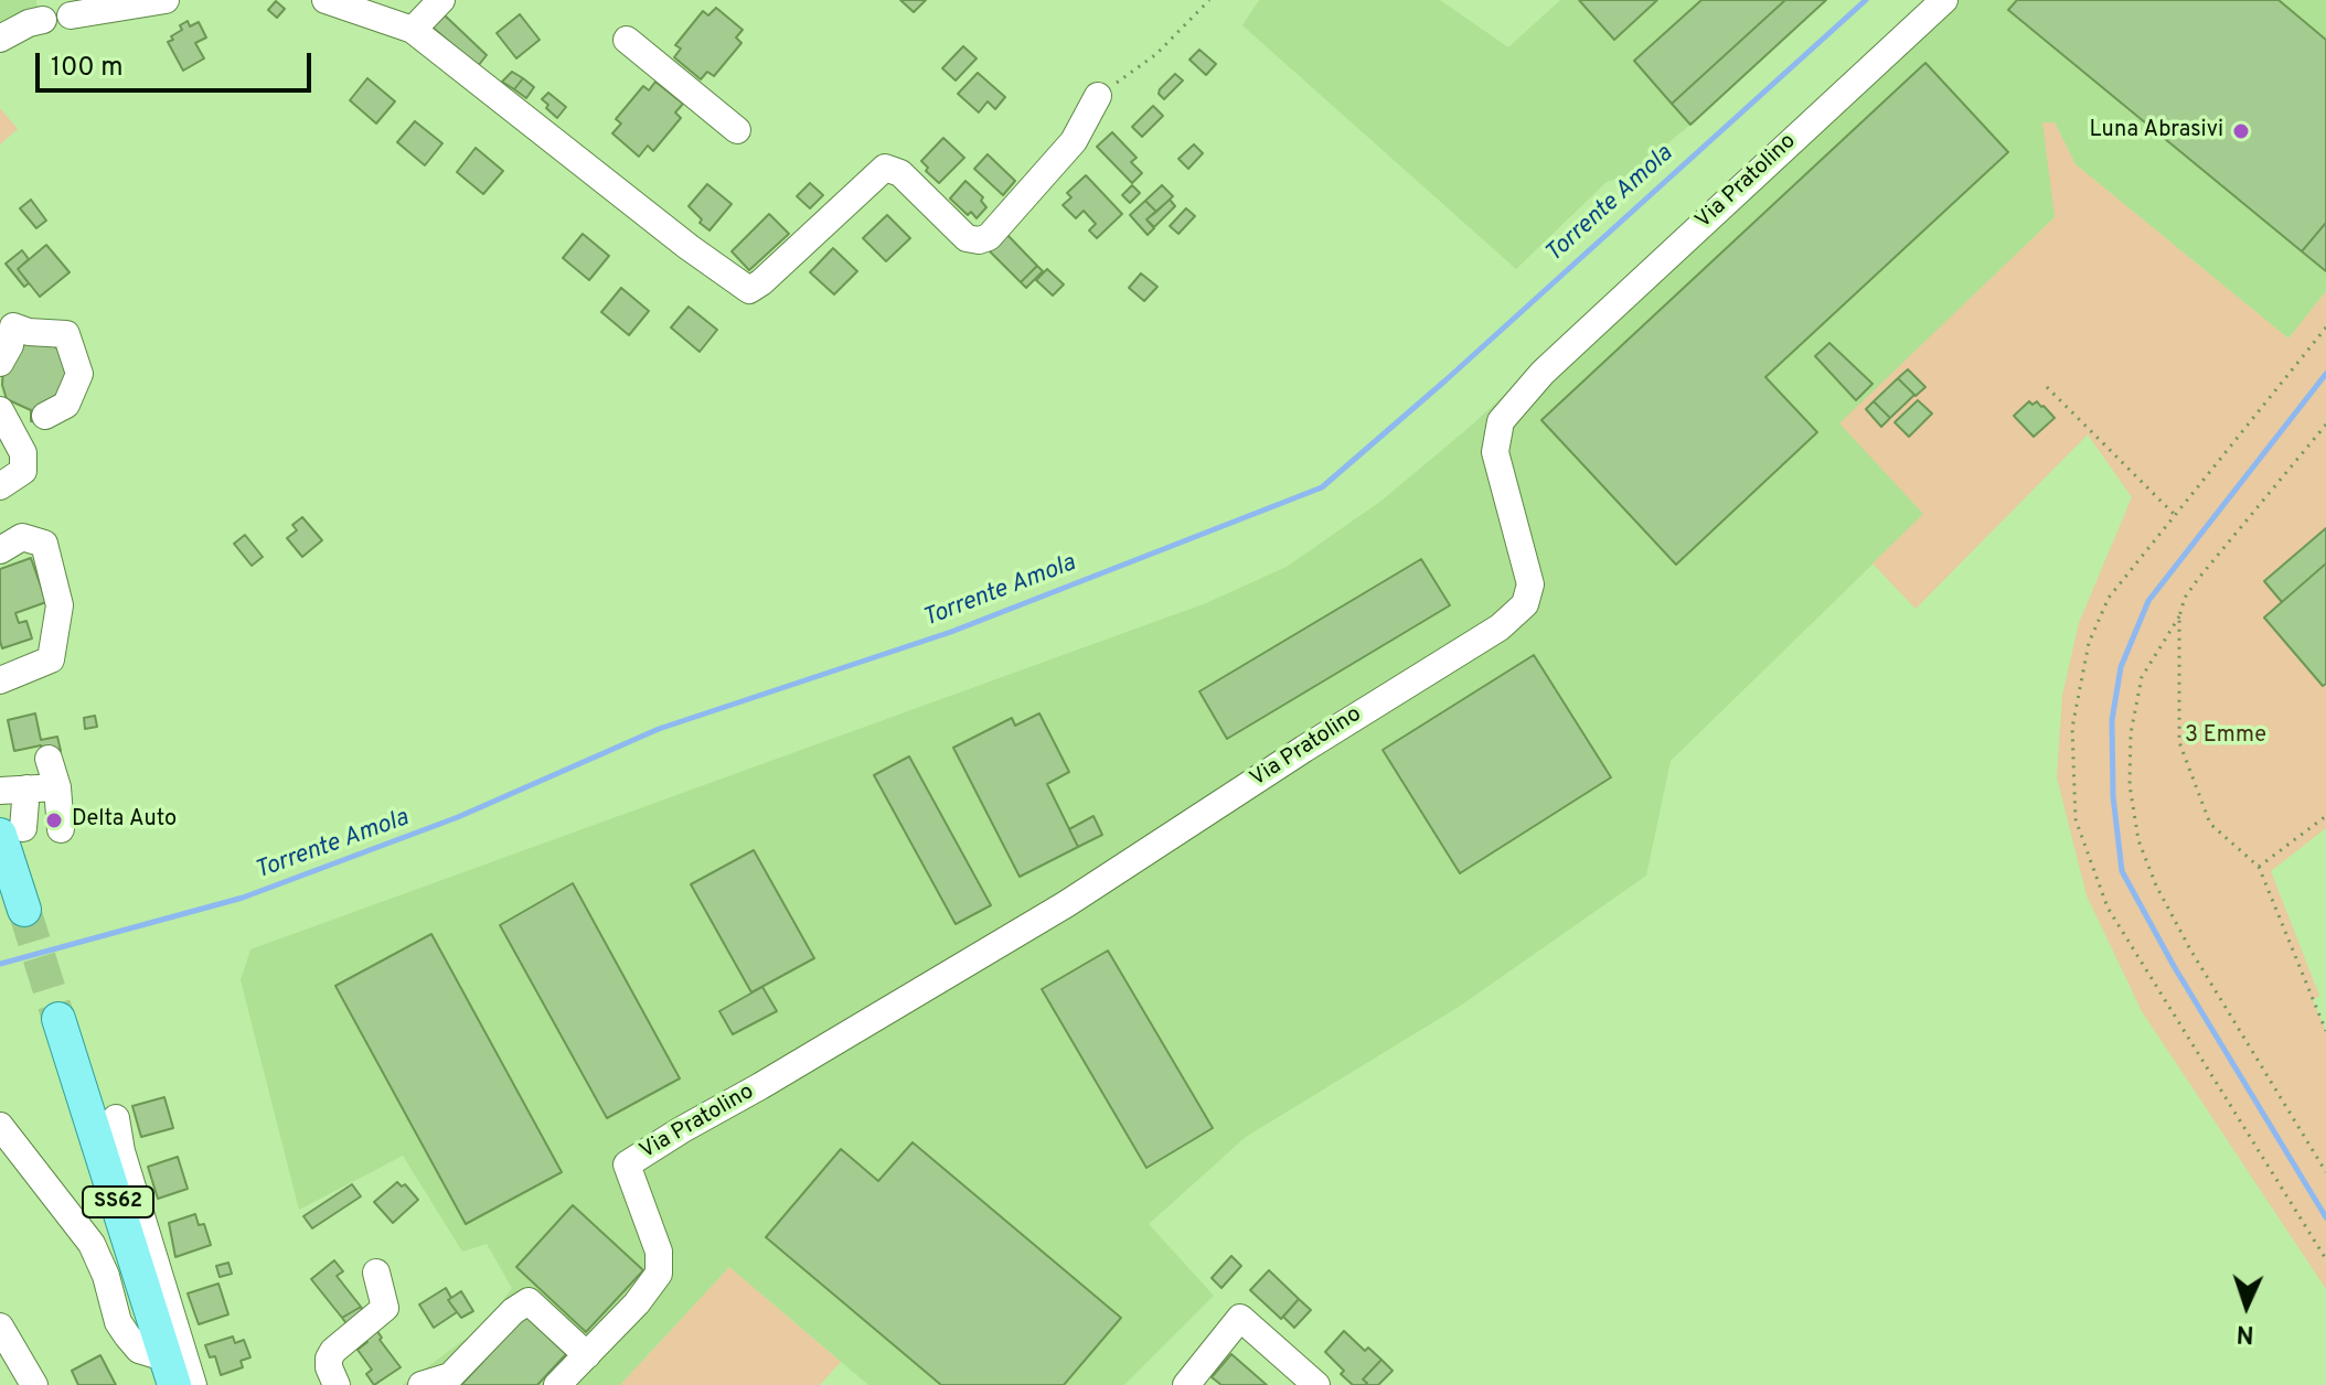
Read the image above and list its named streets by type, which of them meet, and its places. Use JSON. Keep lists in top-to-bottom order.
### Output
{
  "streets": {
    "main road": ["SS62"],
    "street": ["Via Pratolino"]
  },
  "water": ["Torrente Amola"],
  "parks": ["3 Emme"],
  "places": ["Luna Abrasivi", "Delta Auto"],
  "scale_bar": "100 m",
  "north": "bottom"
}
